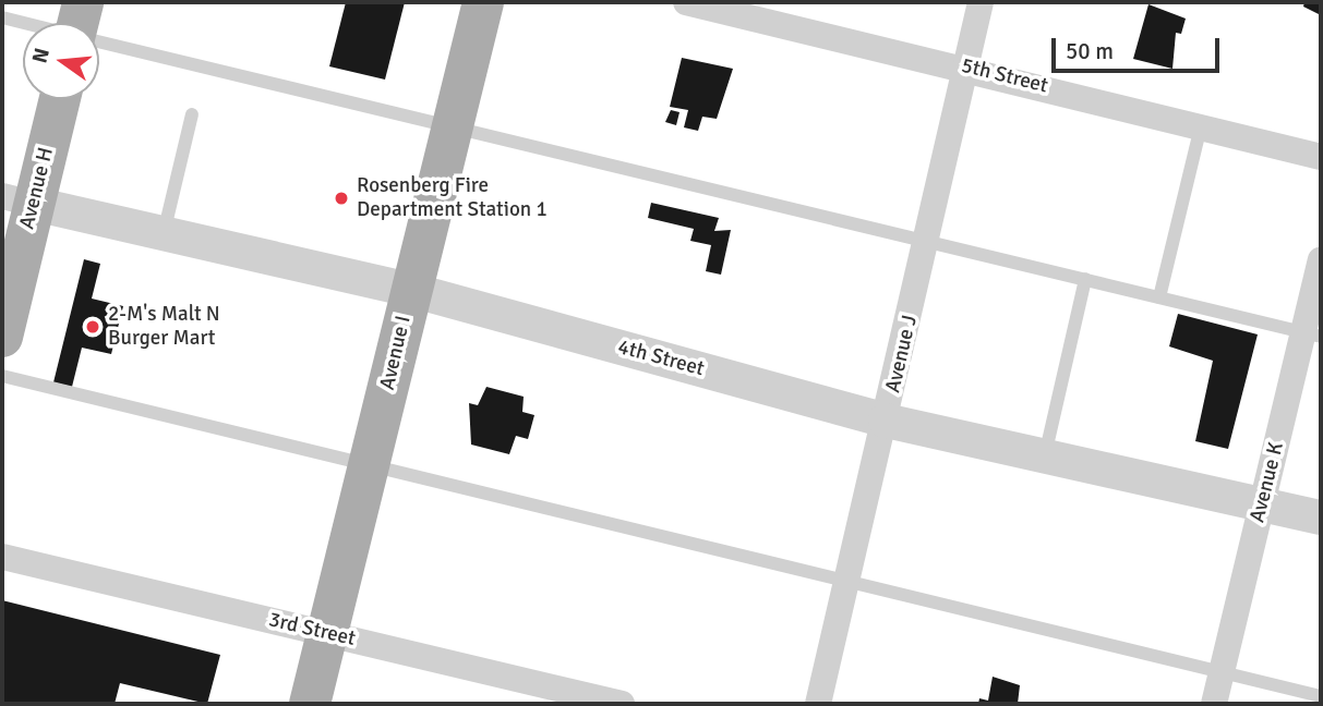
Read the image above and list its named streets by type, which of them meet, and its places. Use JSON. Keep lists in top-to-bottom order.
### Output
{
  "streets": {
    "main road": ["Avenue H", "Avenue I"],
    "street": [
      "5th Street",
      "Avenue J",
      "4th Street",
      "Avenue K",
      "3rd Street"
    ]
  },
  "crossings": [
    ["5th Street", "Avenue J"],
    ["Avenue H", "4th Street"],
    ["Avenue I", "4th Street"],
    ["Avenue I", "3rd Street"],
    ["Avenue J", "4th Street"],
    ["4th Street", "Avenue K"]
  ],
  "places": ["Rosenberg Fire Department Station 1", "2-M's Malt N Burger Mart"],
  "scale_bar": "50 m",
  "north": "left"
}
